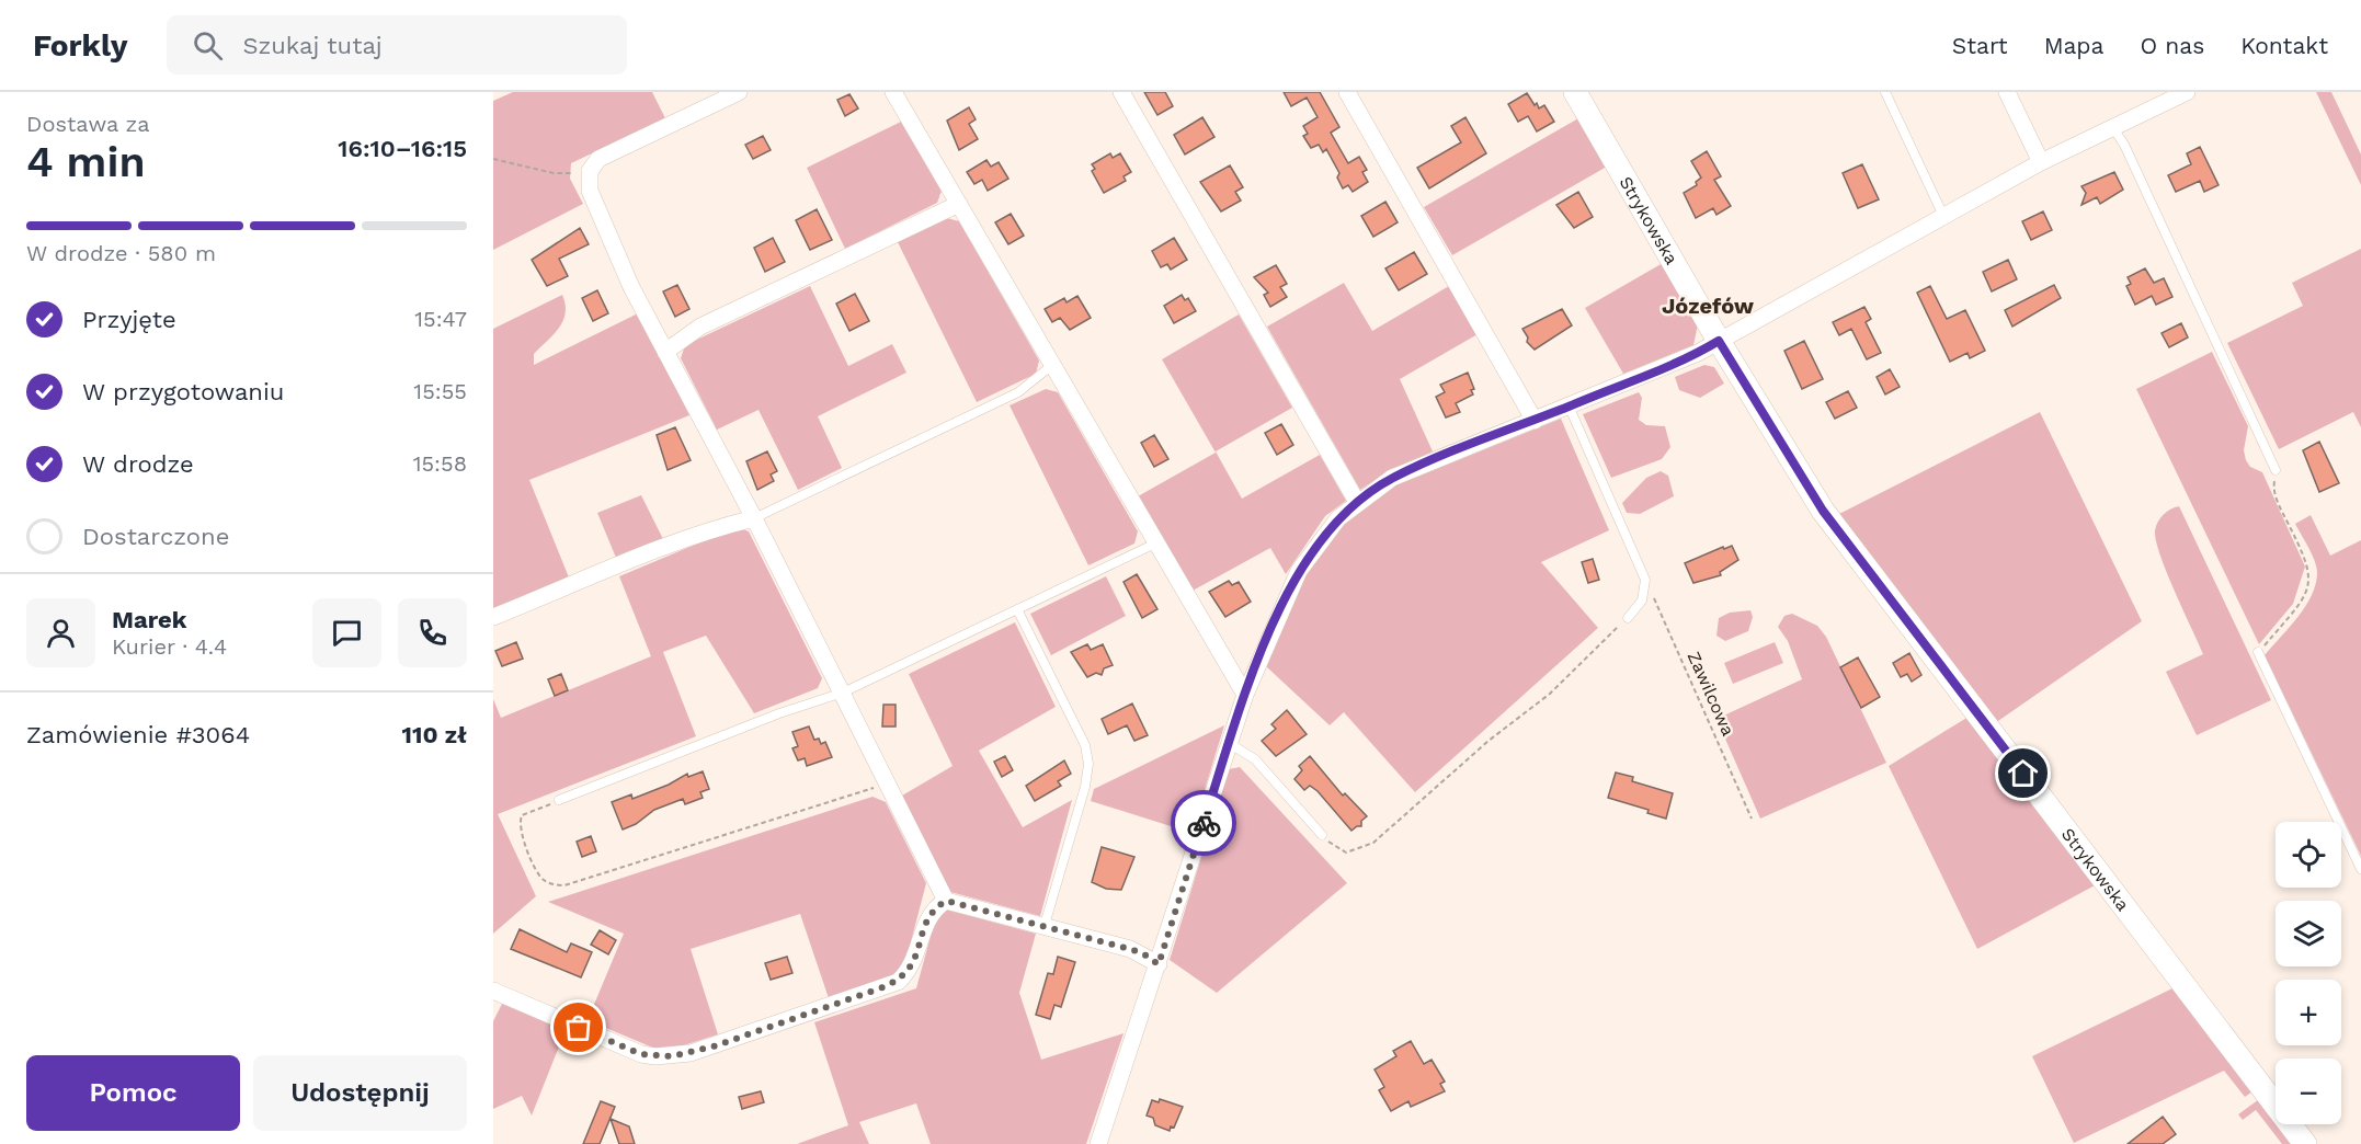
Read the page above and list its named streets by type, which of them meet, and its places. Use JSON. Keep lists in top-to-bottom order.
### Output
{
  "streets": {
    "street": ["Strykowska"],
    "path": ["Zawilcowa"]
  },
  "districts": ["Józefów"],
  "page": {
    "header": "Forkly",
    "search": "Szukaj tutaj",
    "nav": [
      "Start",
      "Mapa",
      "O nas",
      "Kontakt"
    ],
    "heading": ["4 min", "Dostawa za", "16:10–16:15"],
    "panel": [
      "Marek",
      "Kurier · 4.4",
      "Zamówienie #3064",
      "110 zł"
    ],
    "bar": "W drodze · 580 m",
    "list": [
      ["Przyjęte", "15:47"],
      ["W przygotowaniu", "15:55"],
      ["W drodze", "15:58"],
      "Dostarczone"
    ],
    "map_buttons": ["+", "−"],
    "buttons": ["Pomoc", "Udostępnij"]
  }
}
